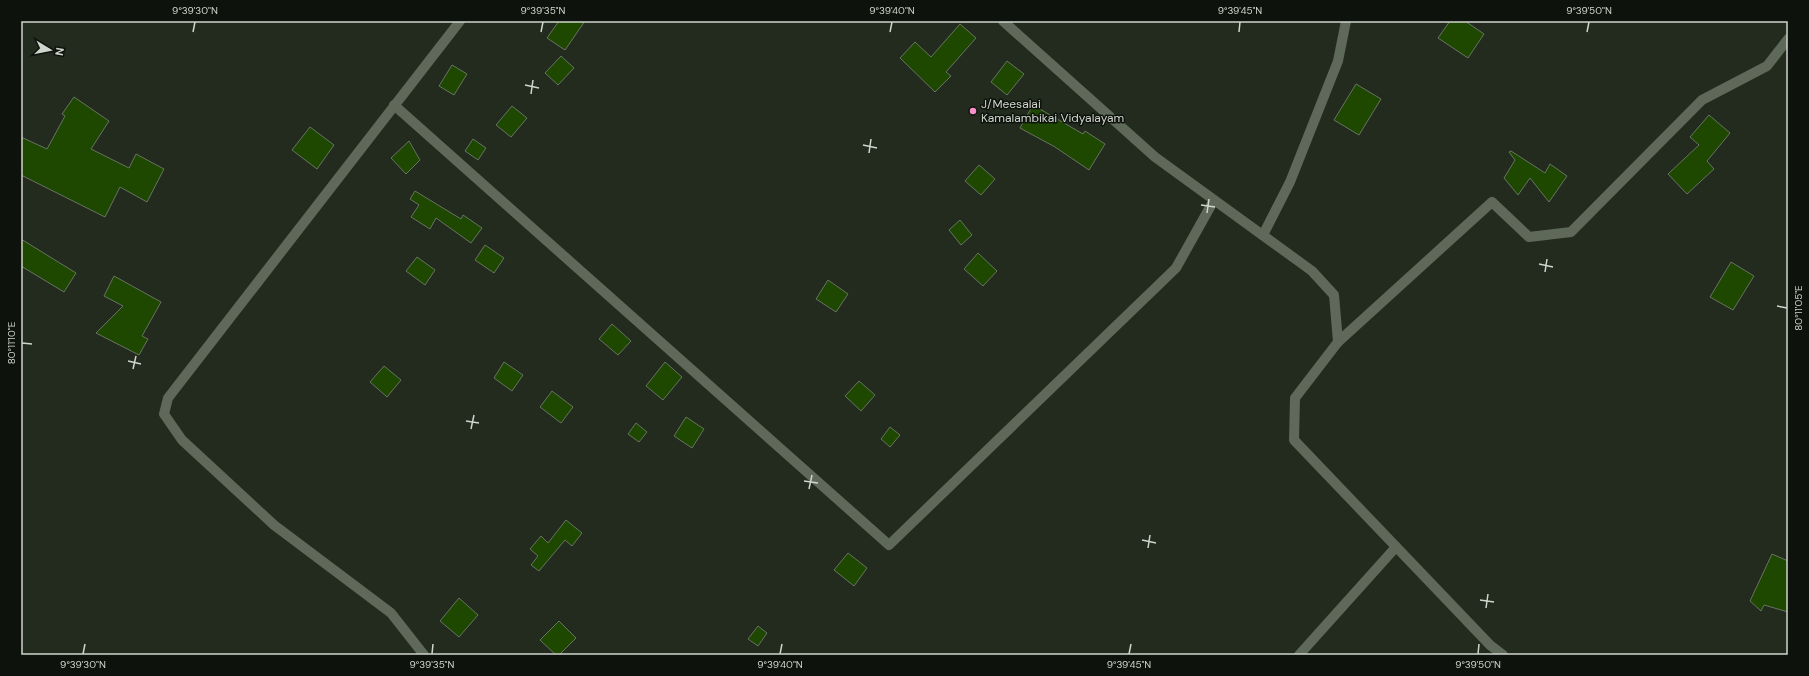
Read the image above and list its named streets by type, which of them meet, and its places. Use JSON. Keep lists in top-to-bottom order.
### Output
{
  "places": ["J/Meesalai Kamalambikai Vidyalayam"],
  "north": "right",
  "coordinates": [
    "9°39'30\"N",
    "9°39'35\"N",
    "9°39'40\"N",
    "9°39'45\"N",
    "9°39'50\"N",
    "80°11'05\"E",
    "80°11'10\"E"
  ]
}
